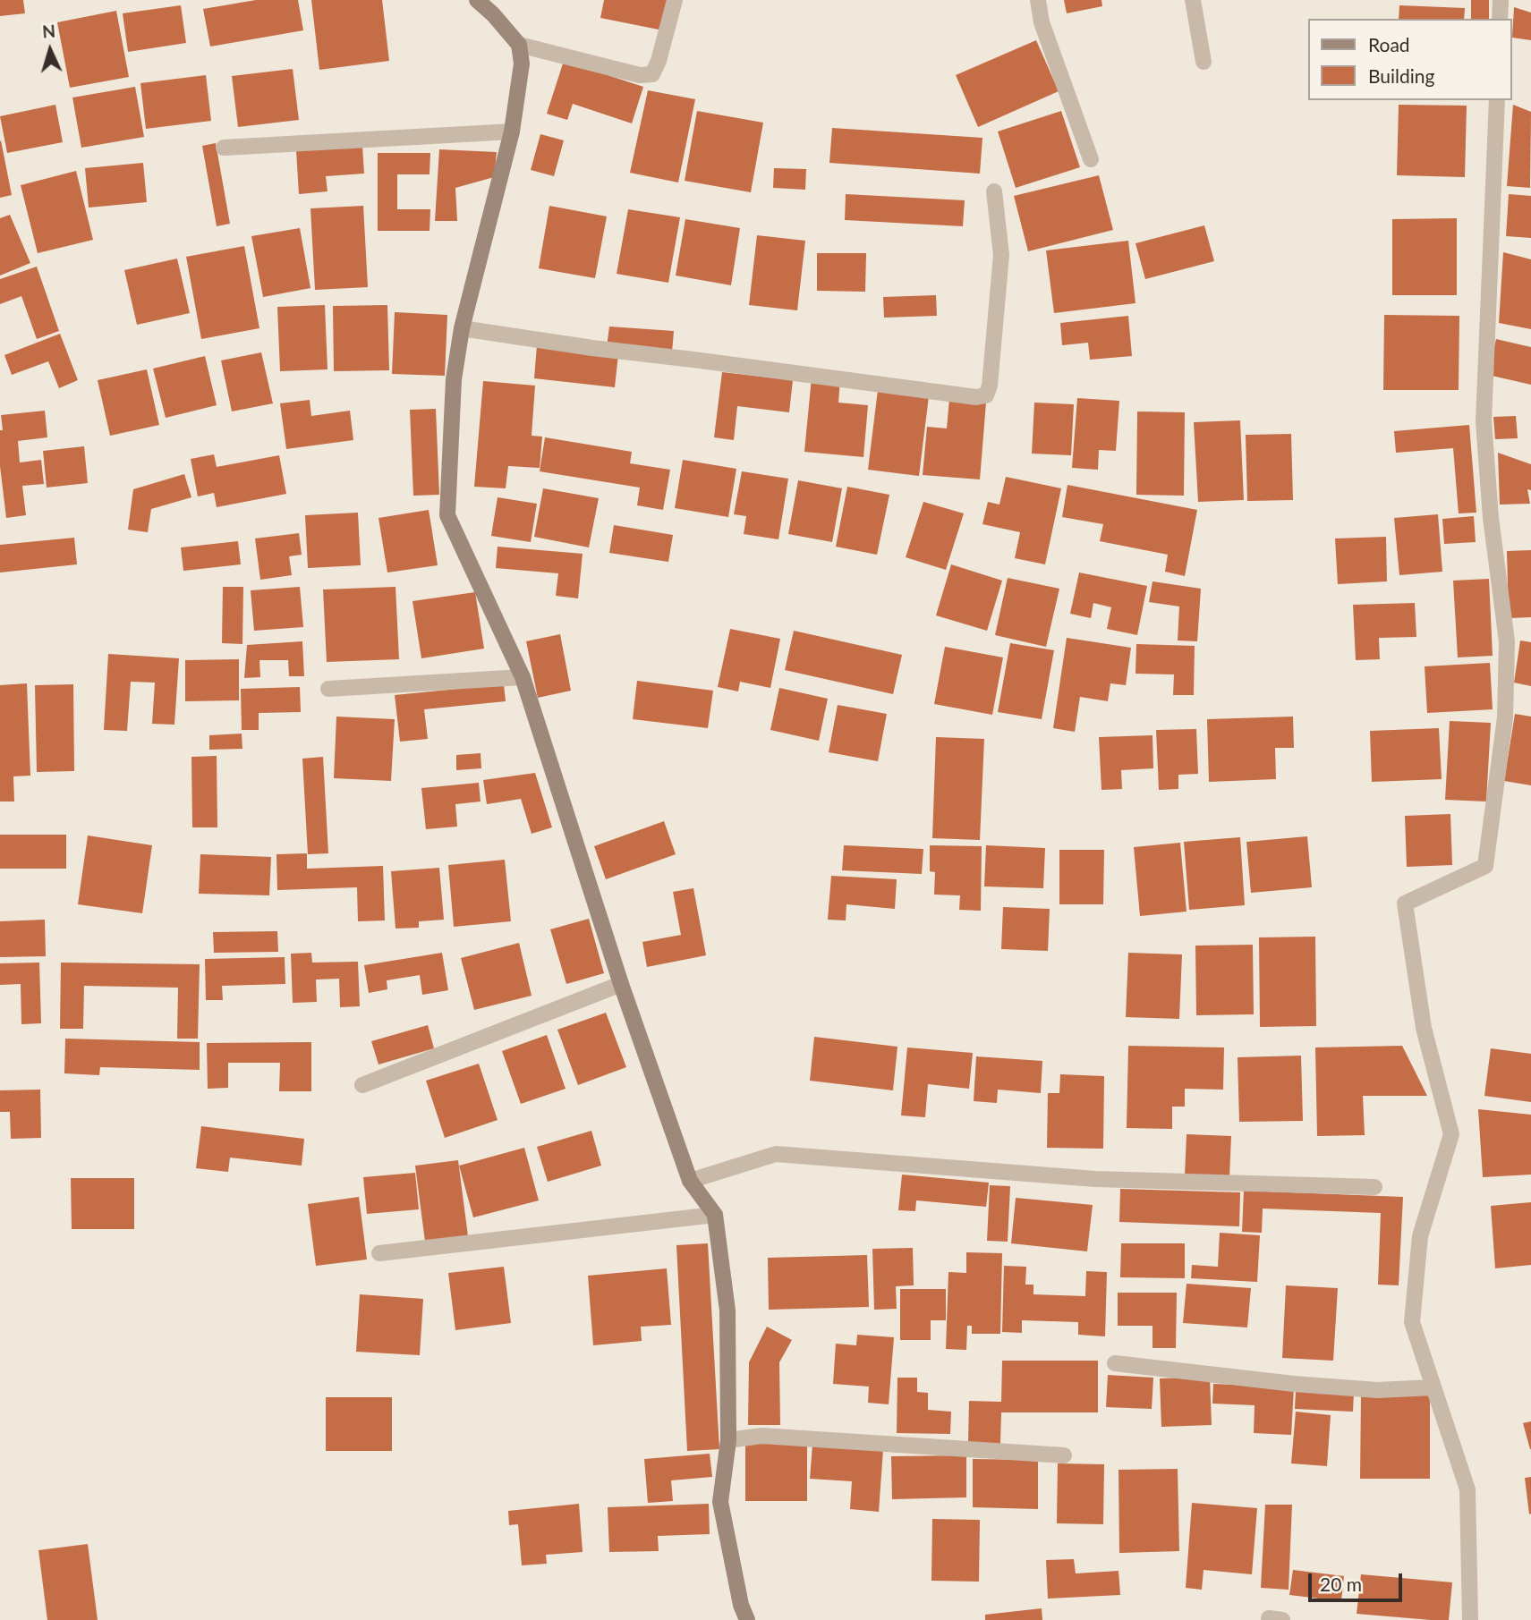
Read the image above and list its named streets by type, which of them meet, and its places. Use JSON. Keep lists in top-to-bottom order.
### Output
{
  "legend": ["Road", "Building"],
  "scale_bar": "20 m",
  "north": "top"
}
